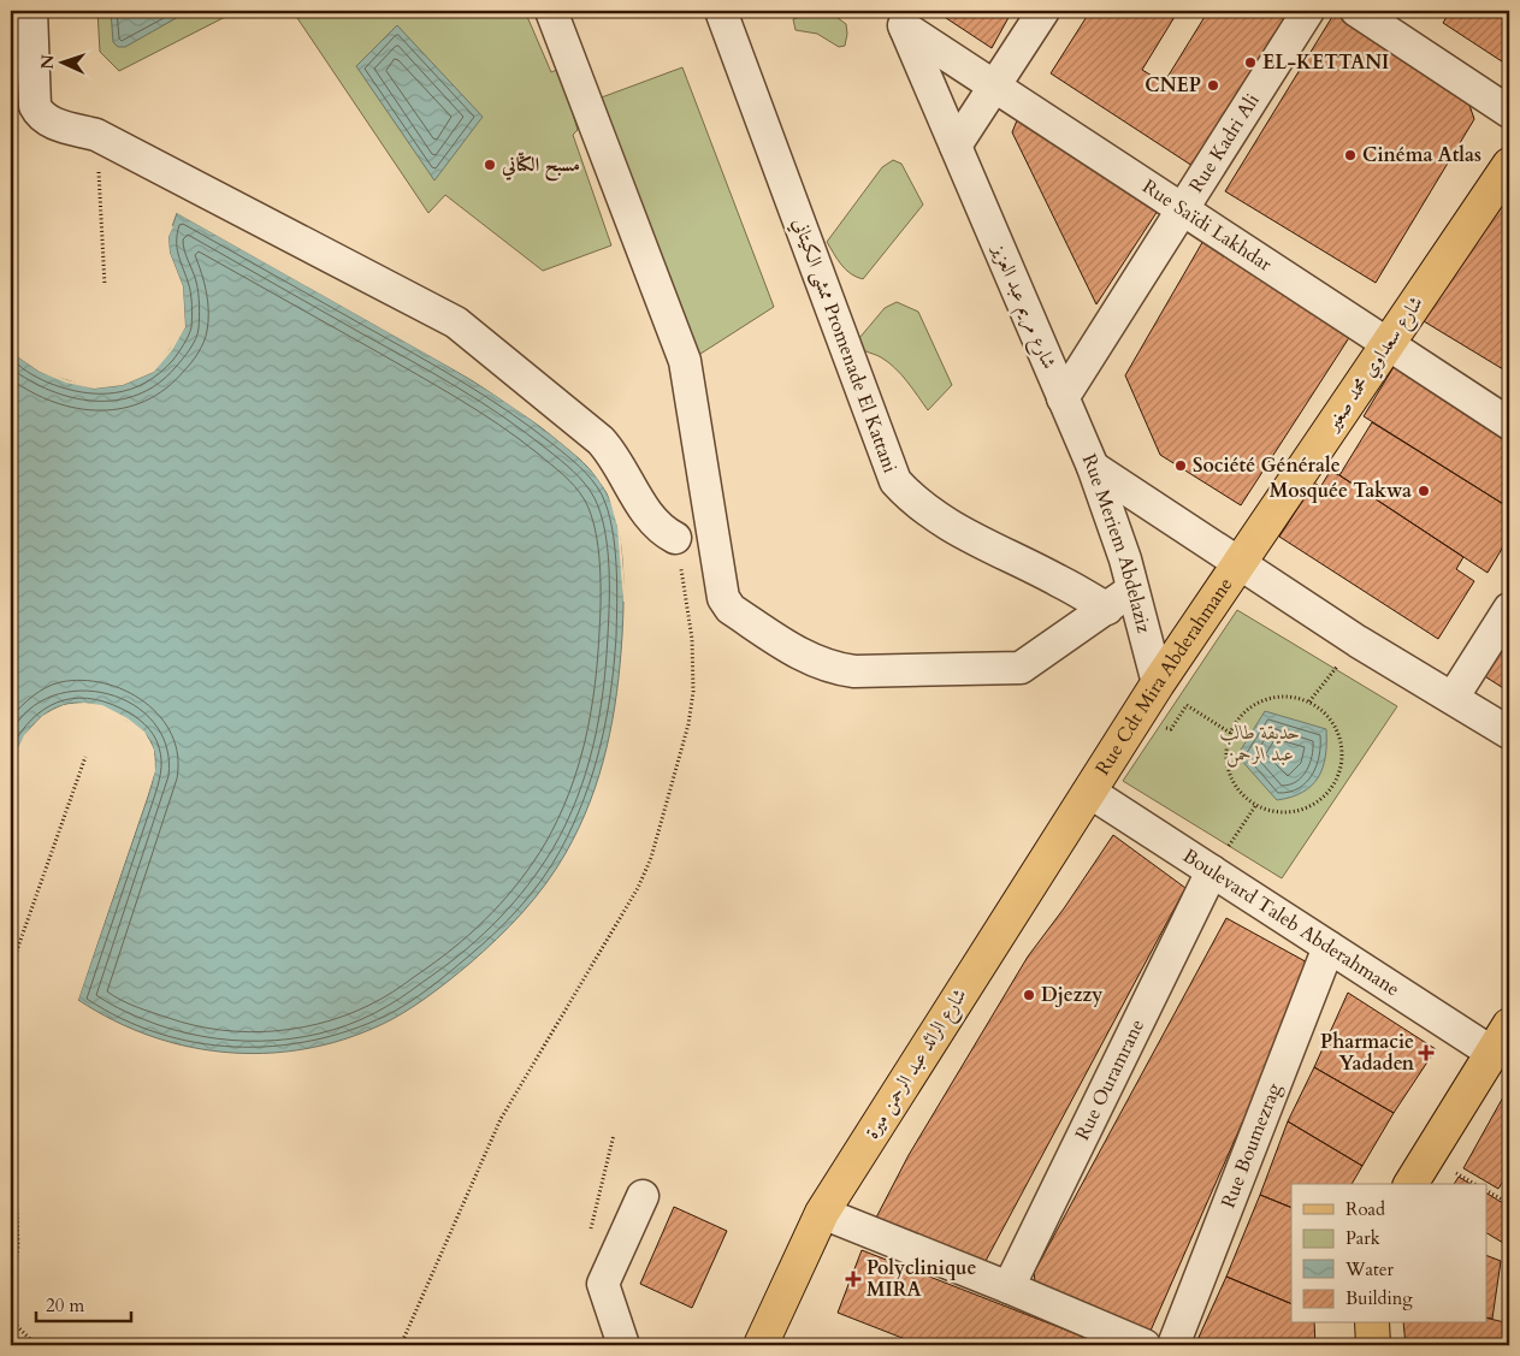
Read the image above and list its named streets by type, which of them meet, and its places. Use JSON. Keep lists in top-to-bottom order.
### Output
{
  "streets": {
    "main road": ["شارع سعداوي محمد صغير", "Rue Cdt Mira Abderahmane", "شارع الرائد عبد الرحمن ميرة"],
    "street": [
      "Rue Kadri Ali",
      "Rue Saïdi Lakhdar",
      "شارع مريم عبد العزيز",
      "ممشى الكيتاني Promenade El Kattani",
      "Rue Meriem Abdelaziz",
      "Boulevard Taleb Abderahmane",
      "Rue Ouramrane",
      "Rue Boumezrag"
    ]
  },
  "crossings": [
    ["Rue Kadri Ali", "Rue Saïdi Lakhdar"],
    ["Rue Kadri Ali", "شارع مريم عبد العزيز"],
    ["Rue Saïdi Lakhdar", "شارع سعداوي محمد صغير"],
    ["شارع مريم عبد العزيز", "Rue Meriem Abdelaziz"],
    ["شارع سعداوي محمد صغير", "Rue Meriem Abdelaziz"],
    ["شارع سعداوي محمد صغير", "Rue Cdt Mira Abderahmane"],
    ["Rue Meriem Abdelaziz", "Rue Cdt Mira Abderahmane"],
    ["Rue Cdt Mira Abderahmane", "Boulevard Taleb Abderahmane"],
    ["Rue Cdt Mira Abderahmane", "شارع الرائد عبد الرحمن ميرة"],
    ["Boulevard Taleb Abderahmane", "شارع الرائد عبد الرحمن ميرة"],
    ["Boulevard Taleb Abderahmane", "Rue Ouramrane"],
    ["Boulevard Taleb Abderahmane", "Rue Boumezrag"]
  ],
  "parks": ["حديقة طالب عبد الرحمن"],
  "places": {
    "other": [
      "EL-KETTANI",
      "CNEP",
      "Cinéma Atlas",
      "مسبح الكتّاني",
      "Société Générale",
      "Mosquée Takwa",
      "Djezzy"
    ],
    "health": ["Pharmacie Yadaden", "Polyclinique MIRA"]
  },
  "legend": [
    "Road",
    "Park",
    "Water",
    "Building"
  ],
  "scale_bar": "20 m",
  "north": "left"
}
